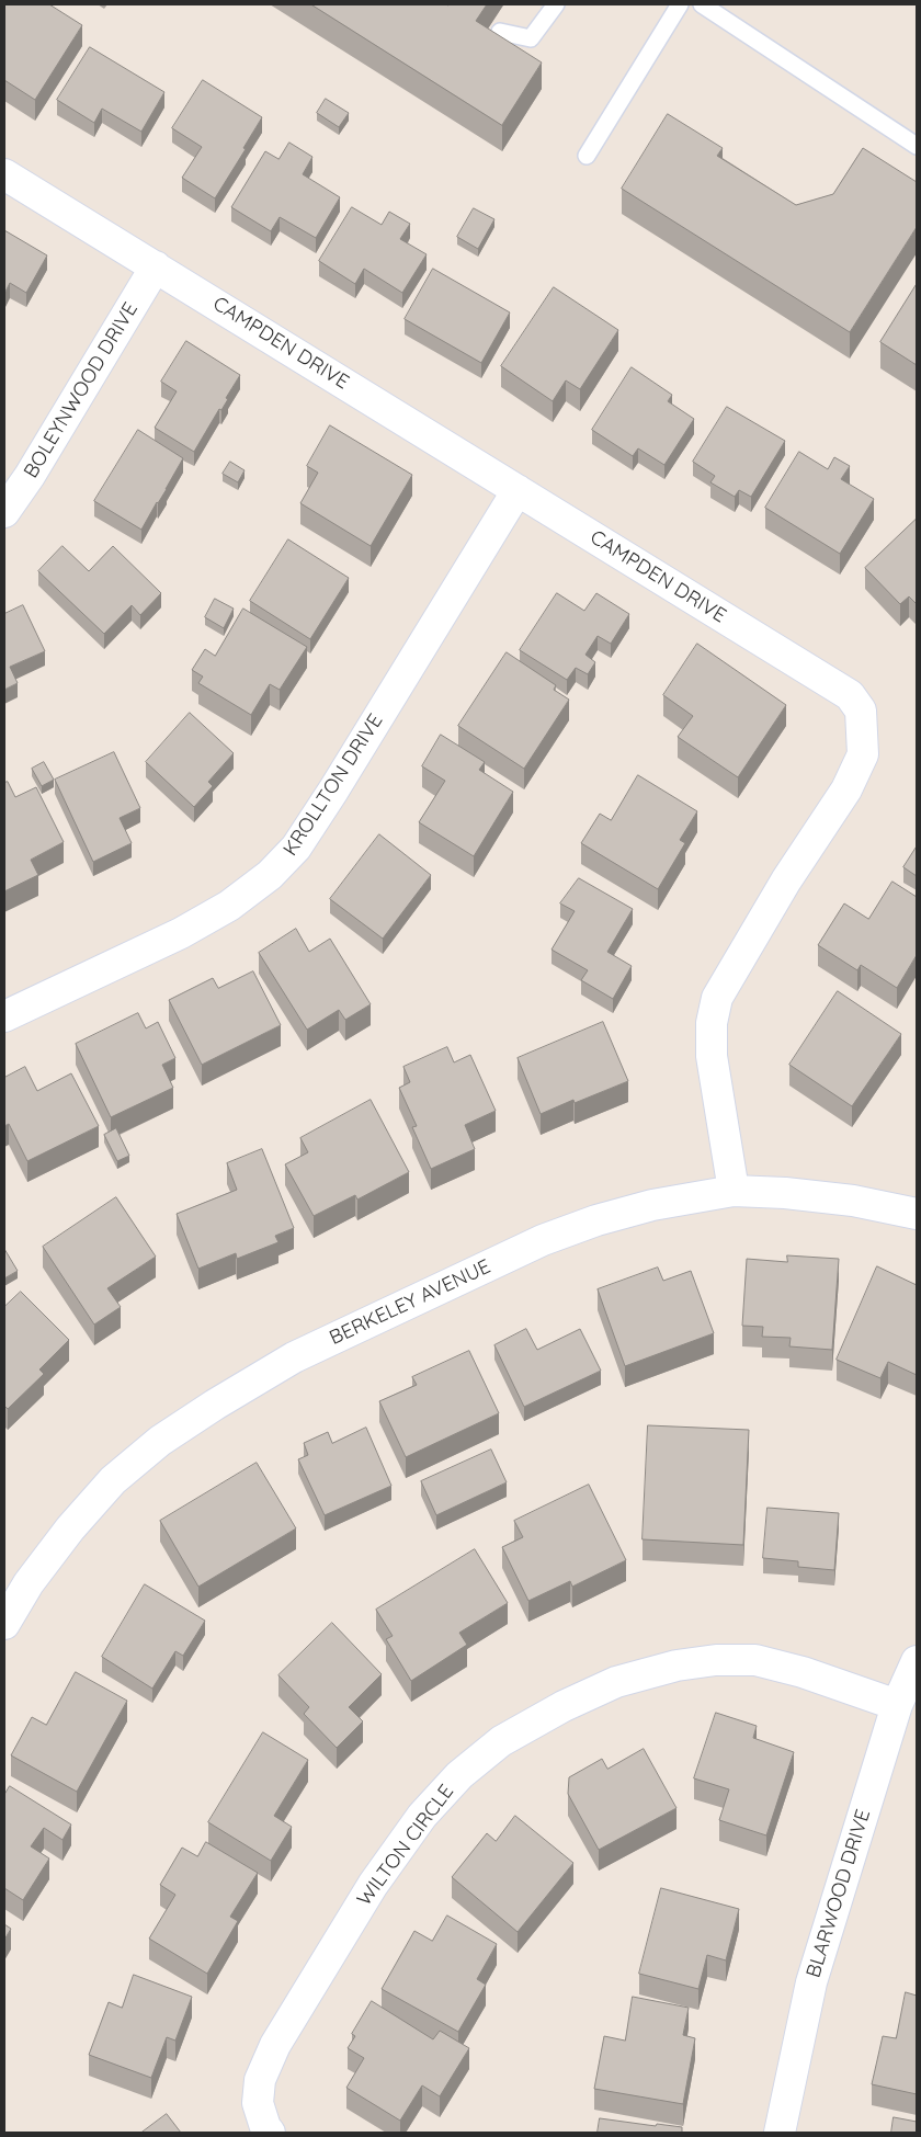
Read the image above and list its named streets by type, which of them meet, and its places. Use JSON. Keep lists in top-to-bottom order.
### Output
{
  "streets": {
    "street": [
      "CAMPDEN DRIVE",
      "BOLEYNWOOD DRIVE",
      "KROLLTON DRIVE",
      "BERKELEY AVENUE",
      "WILTON CIRCLE",
      "BLARWOOD DRIVE"
    ]
  },
  "crossings": [
    ["CAMPDEN DRIVE", "BOLEYNWOOD DRIVE"],
    ["CAMPDEN DRIVE", "KROLLTON DRIVE"],
    ["CAMPDEN DRIVE", "BERKELEY AVENUE"],
    ["WILTON CIRCLE", "BLARWOOD DRIVE"]
  ]
}
